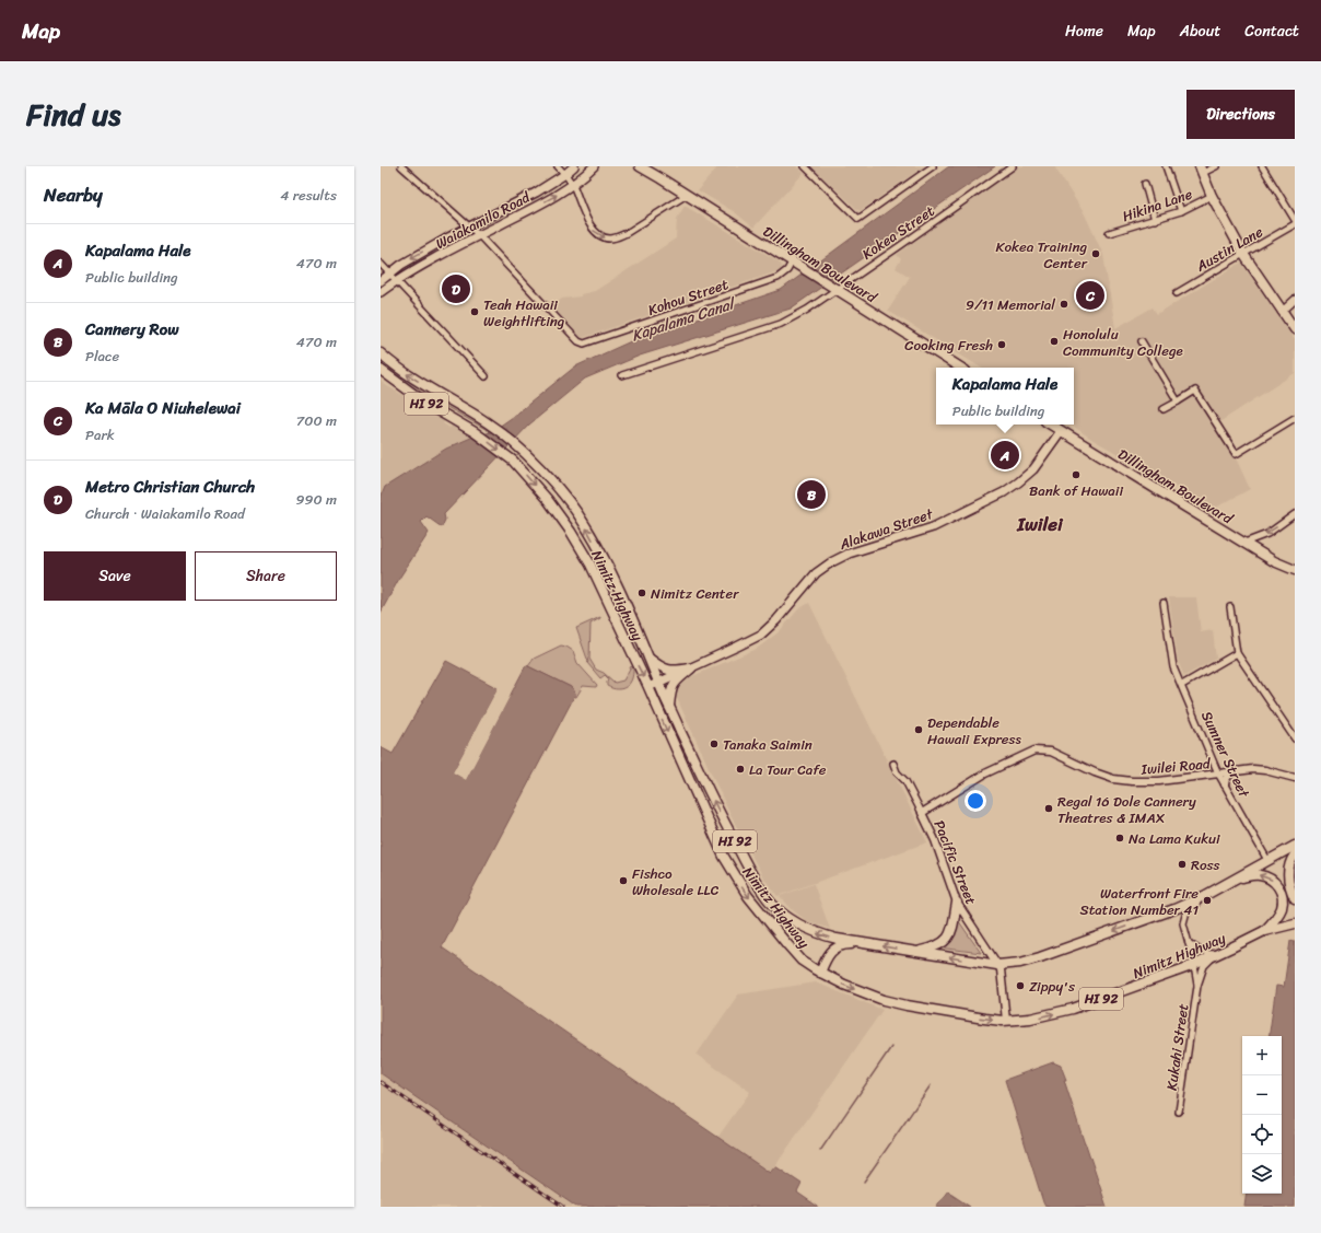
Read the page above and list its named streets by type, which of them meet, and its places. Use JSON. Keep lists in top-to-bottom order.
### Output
{
  "streets": {
    "main road": [
      "Waiakamilo Road",
      "Dillingham Boulevard",
      "HI 92",
      "Alakawa Street",
      "Nimitz Highway"
    ],
    "street": [
      "Hikina Lane",
      "Kokea Street",
      "Austin Lane",
      "Kohou Street",
      "Sumner Street",
      "Iwilei Road",
      "Pacific Street",
      "Kukahi Street"
    ]
  },
  "crossings": [
    ["Waiakamilo Road", "Kohou Street"],
    ["Kokea Street", "Dillingham Boulevard"],
    ["Dillingham Boulevard", "Kohou Street"],
    ["Dillingham Boulevard", "Alakawa Street"],
    ["Alakawa Street", "Nimitz Highway"],
    ["Nimitz Highway", "Sumner Street"],
    ["Nimitz Highway", "Pacific Street"],
    ["Nimitz Highway", "Kukahi Street"],
    ["Sumner Street", "Iwilei Road"],
    ["Iwilei Road", "Pacific Street"]
  ],
  "districts": ["Iwilei"],
  "water": ["Kapalama Canal"],
  "places": [
    "Kokea Training Center",
    "9/11 Memorial",
    "Teah Hawaii Weightlifting",
    "Honolulu Community College",
    "Cooking Fresh",
    "Bank of Hawaii",
    "Nimitz Center",
    "Dependable Hawaii Express",
    "Tanaka Saimin",
    "La Tour Cafe",
    "Regal 16 Dole Cannery Theatres & IMAX",
    "Na Lama Kukui",
    "Ross",
    "Fishco Wholesale LLC",
    "Waterfront Fire Station Number 41",
    "Zippy's"
  ],
  "page": {
    "header": "Map",
    "nav": [
      "Home",
      "Map",
      "About",
      "Contact"
    ],
    "title": "Find us",
    "buttons": [
      "Directions",
      ["Save", "Share"]
    ],
    "heading": ["Nearby", "4 results"],
    "list": [
      {
        "mark": "A",
        "name": "Kapalama Hale",
        "note": "Public building",
        "value": "470 m"
      },
      {
        "mark": "B",
        "name": "Cannery Row",
        "note": "Place",
        "value": "470 m"
      },
      {
        "mark": "C",
        "name": "Ka Māla O Niuhelewai",
        "note": "Park",
        "value": "700 m"
      },
      {
        "mark": "D",
        "name": "Metro Christian Church",
        "note": "Church · Waiakamilo Road",
        "value": "990 m"
      }
    ],
    "pins": [
      "D",
      "C",
      "A",
      "B"
    ],
    "popup": ["Kapalama Hale", "Public building"],
    "map_buttons": ["+", "−"]
  }
}
